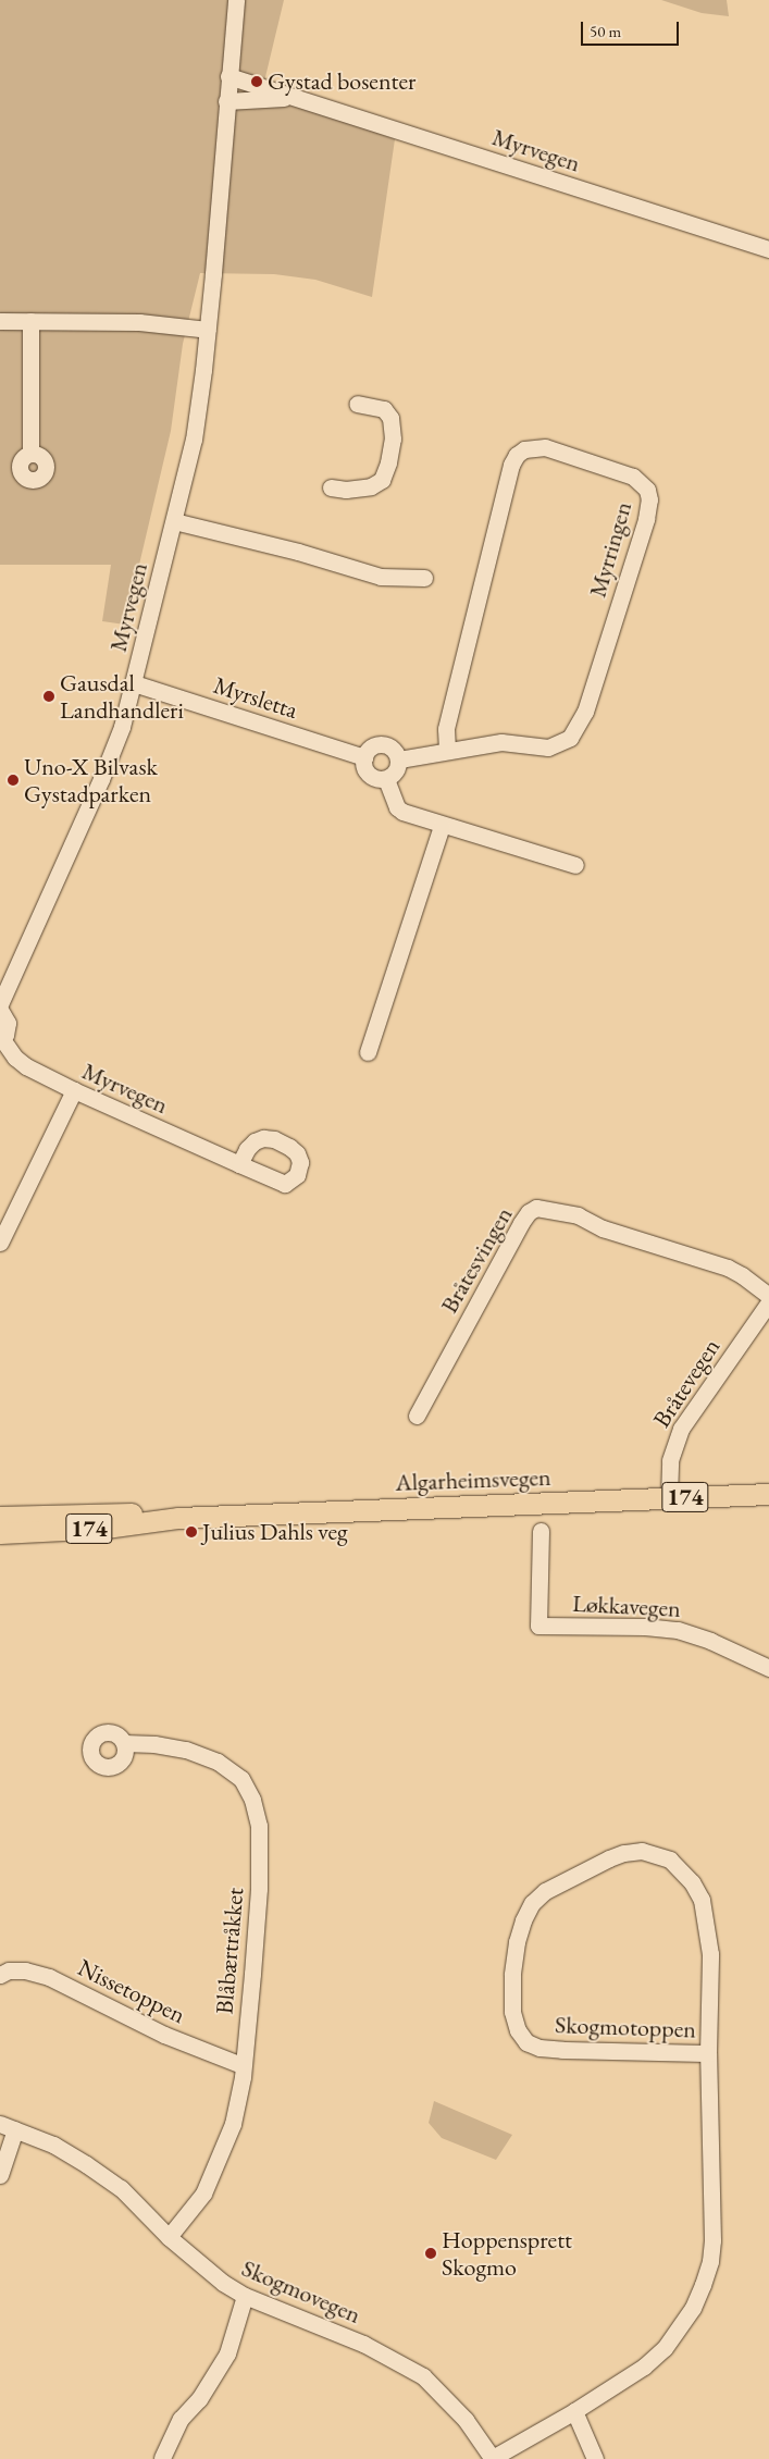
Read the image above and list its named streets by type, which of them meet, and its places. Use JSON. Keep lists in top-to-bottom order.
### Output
{
  "streets": {
    "main road": ["Algarheimsvegen", "174"],
    "street": [
      "Myrvegen",
      "Myrringen",
      "Myrsletta",
      "Bråtesvingen",
      "Bråtevegen",
      "Løkkavegen",
      "Blåbærtråkket",
      "Nissetoppen",
      "Skogmotoppen",
      "Skogmovegen"
    ]
  },
  "crossings": [
    ["Myrvegen", "Myrsletta"],
    ["Myrringen", "Myrsletta"],
    ["Bråtesvingen", "Bråtevegen"],
    ["Bråtevegen", "Algarheimsvegen"],
    ["Blåbærtråkket", "Nissetoppen"],
    ["Blåbærtråkket", "Skogmovegen"],
    ["Skogmotoppen", "Skogmovegen"]
  ],
  "places": [
    "Gystad bosenter",
    "Gausdal Landhandleri",
    "Uno-X Bilvask Gystadparken",
    "Julius Dahls veg",
    "Hoppensprett Skogmo"
  ],
  "scale_bar": "50 m"
}
